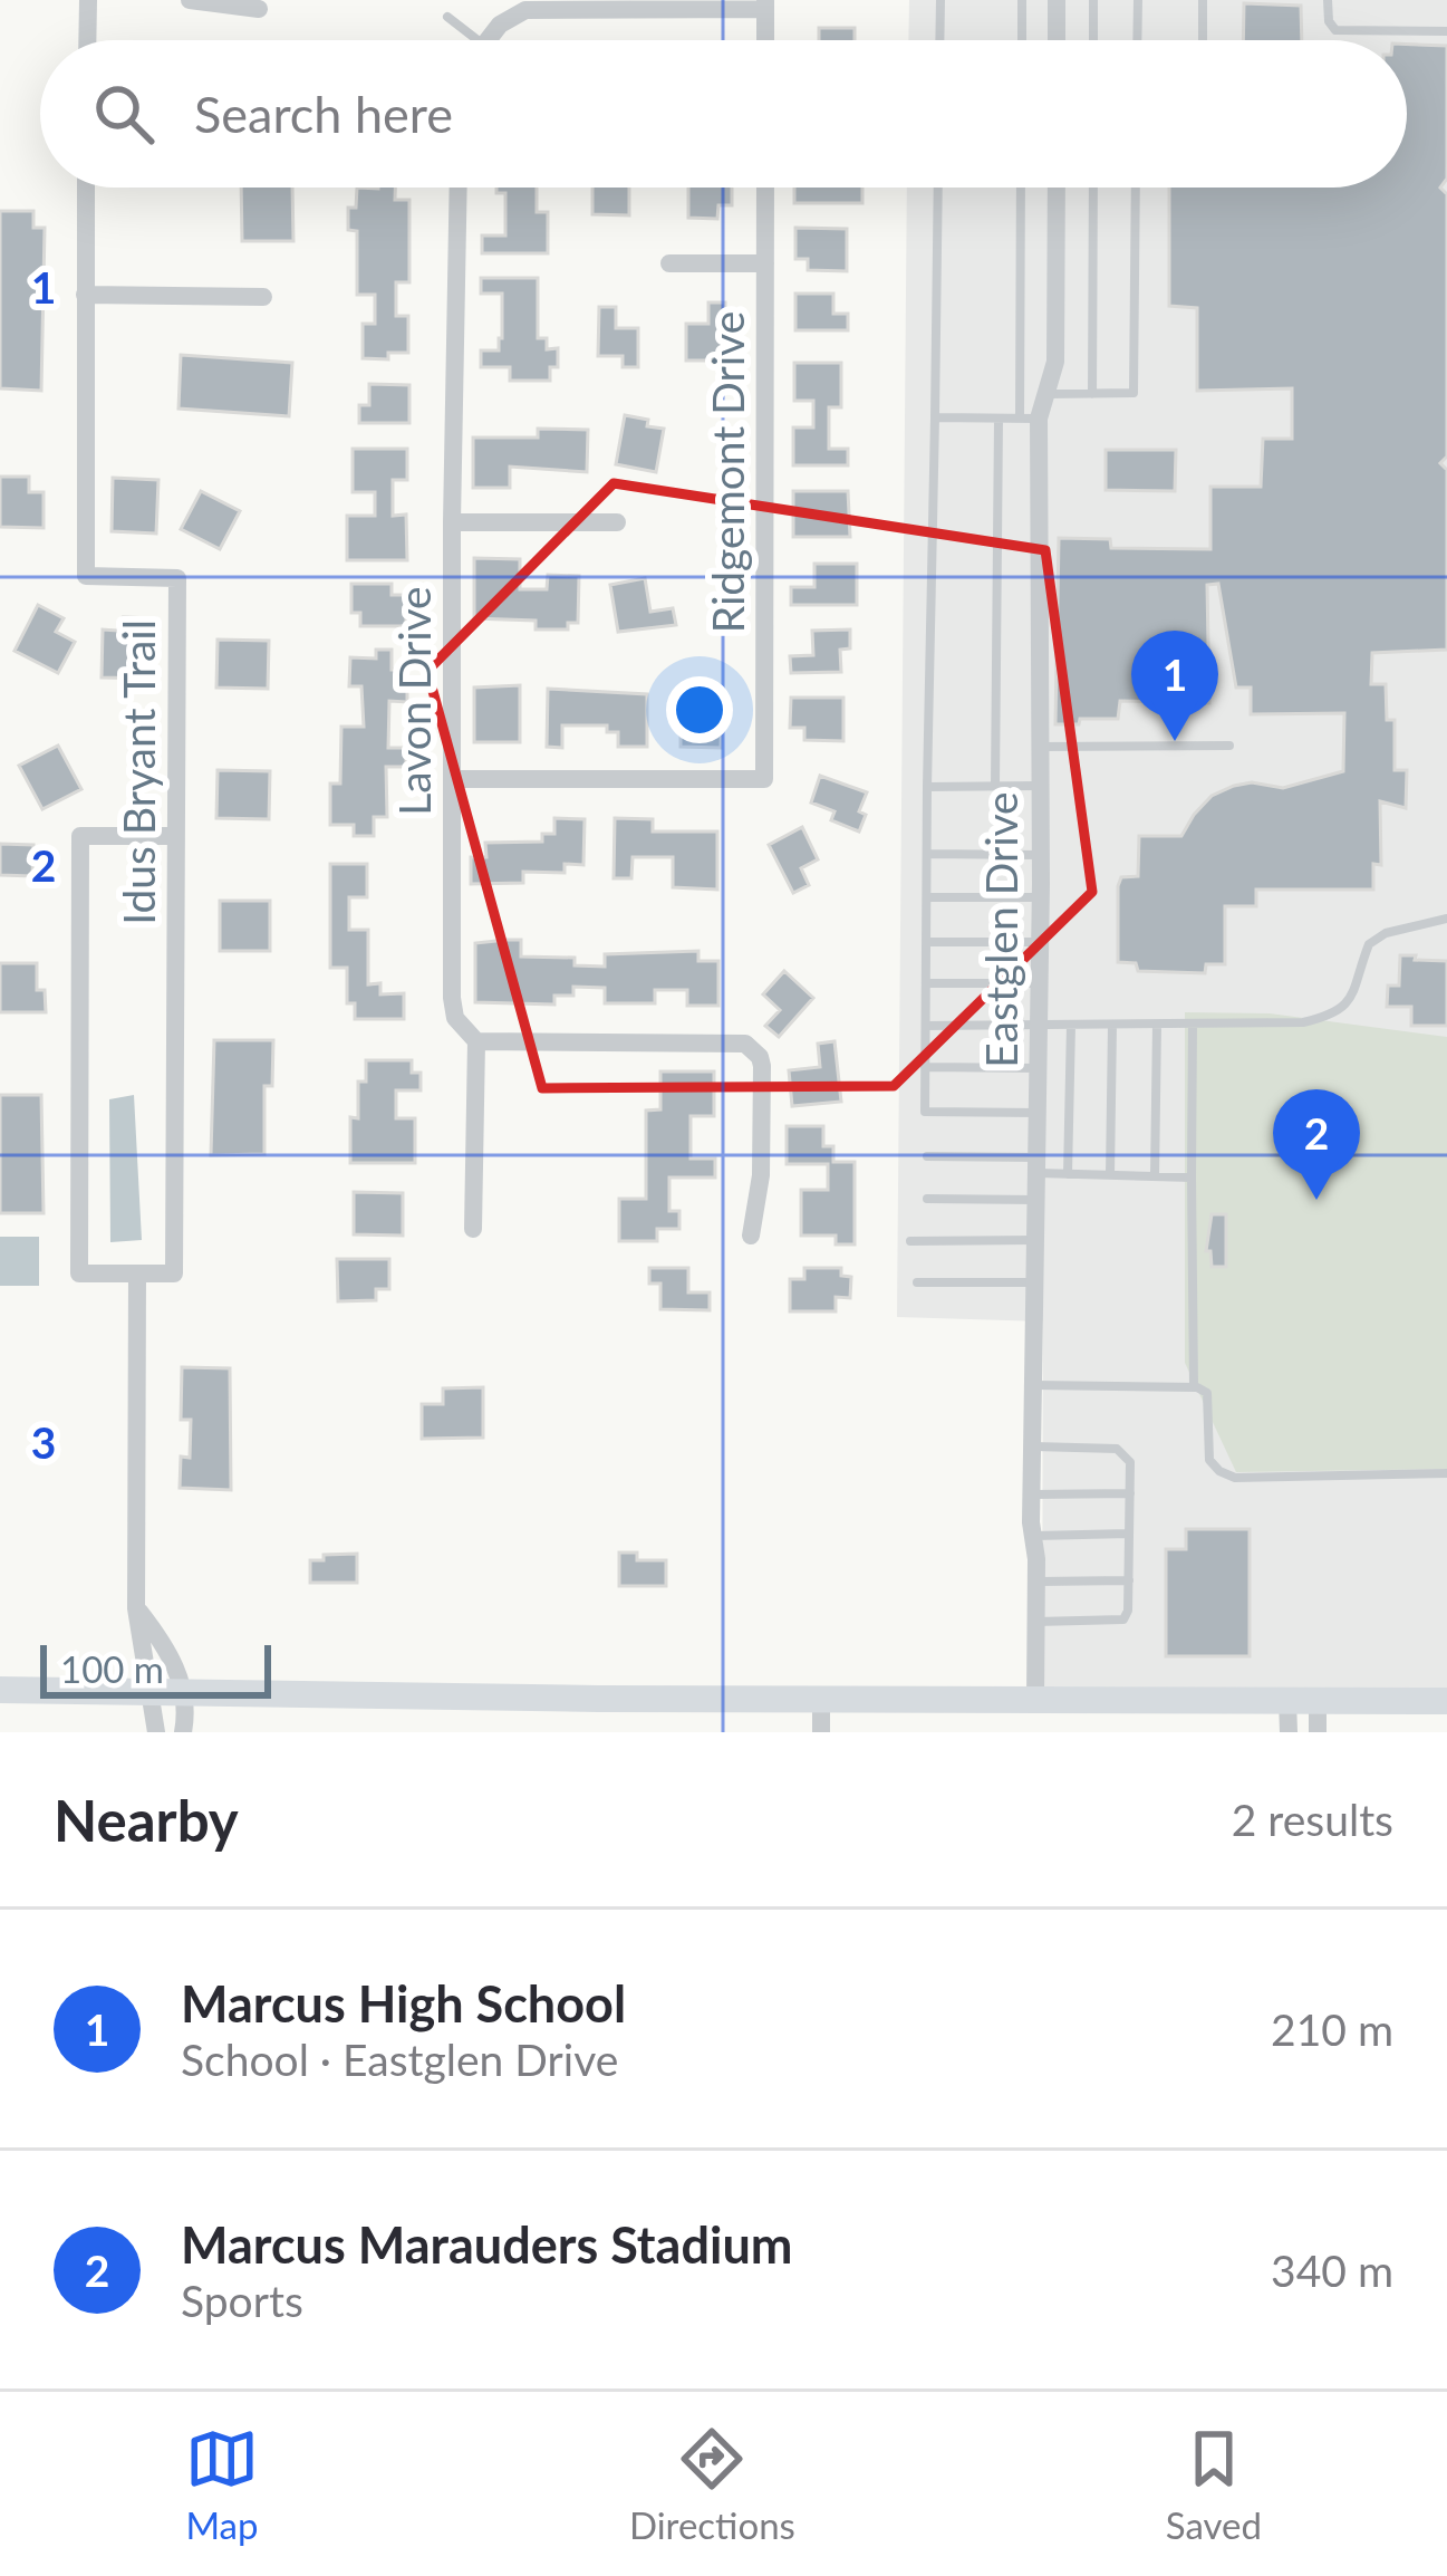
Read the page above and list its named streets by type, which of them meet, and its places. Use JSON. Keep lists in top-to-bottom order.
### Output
{
  "streets": {
    "street": [
      "Ridgemont Drive",
      "Lavon Drive",
      "Idus Bryant Trail",
      "Eastglen Drive"
    ]
  },
  "crossings": [
    ["Ridgemont Drive", "Lavon Drive"]
  ],
  "scale_bar": "100 m",
  "page": {
    "search": "Search here",
    "pins": ["1", "2"],
    "scale": "100 m",
    "heading": ["Nearby", "2 results"],
    "list": [
      {
        "mark": "1",
        "name": "Marcus High School",
        "note": "School · Eastglen Drive",
        "value": "210 m"
      },
      {
        "mark": "2",
        "name": "Marcus Marauders Stadium",
        "note": "Sports",
        "value": "340 m"
      }
    ],
    "nav": ["Map", "Directions", "Saved"]
  },
  "grid": {
    "rows": ["1", "2", "3"]
  }
}
